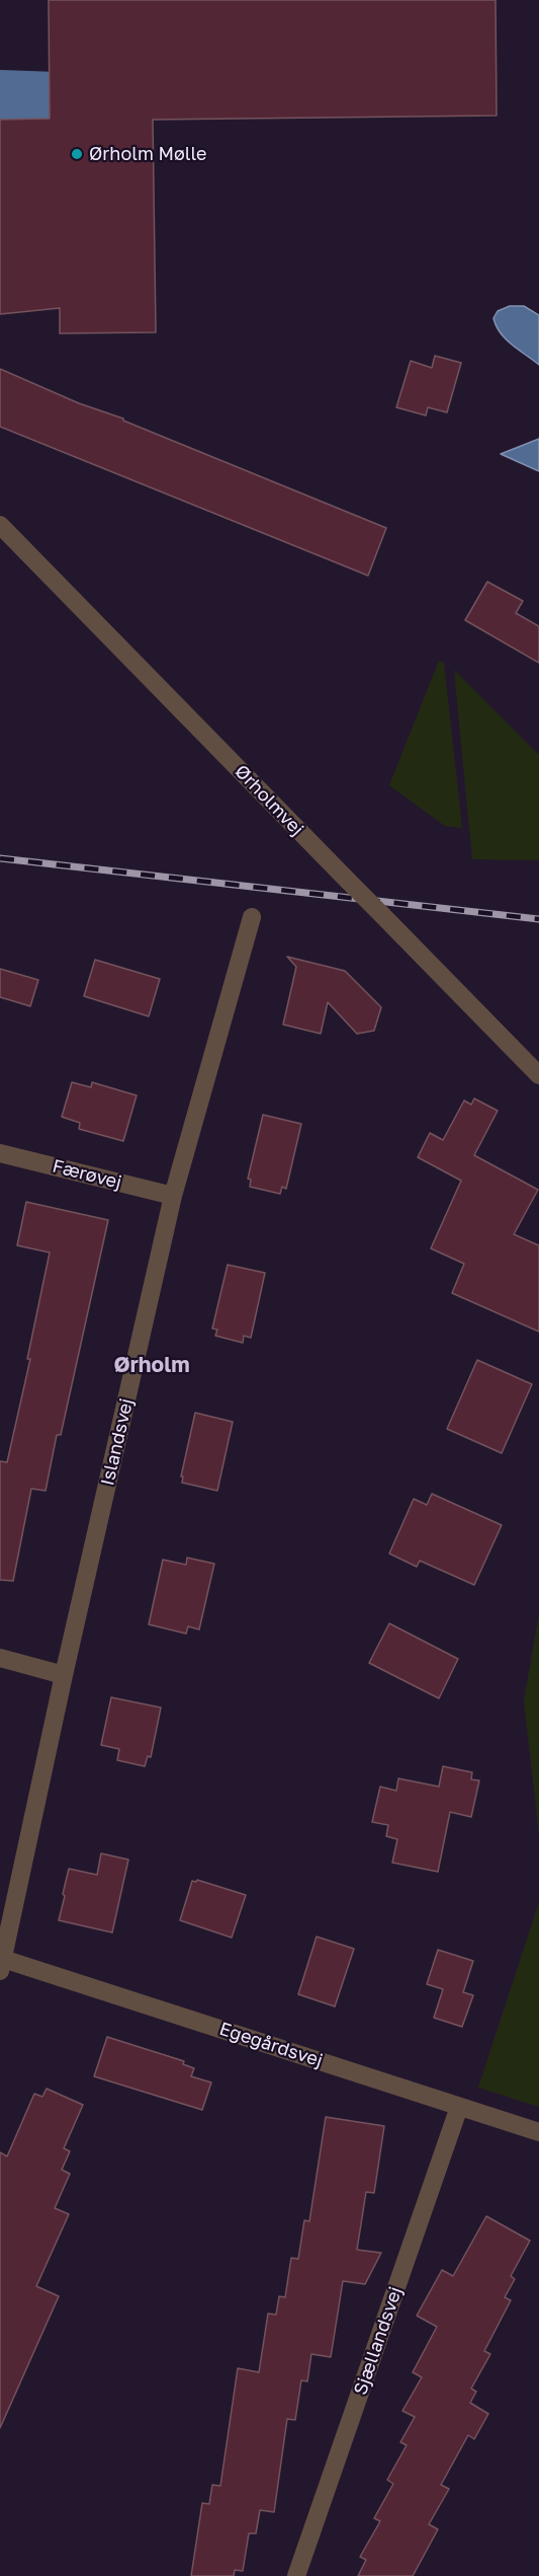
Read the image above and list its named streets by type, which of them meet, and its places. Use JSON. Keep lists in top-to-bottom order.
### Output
{
  "streets": {
    "street": [
      "Ørholmvej",
      "Færøvej",
      "Islandsvej",
      "Egegårdsvej",
      "Sjællandsvej"
    ]
  },
  "crossings": [
    ["Færøvej", "Islandsvej"],
    ["Islandsvej", "Egegårdsvej"],
    ["Egegårdsvej", "Sjællandsvej"]
  ],
  "districts": ["Ørholm"],
  "places": ["Ørholm Mølle"]
}
